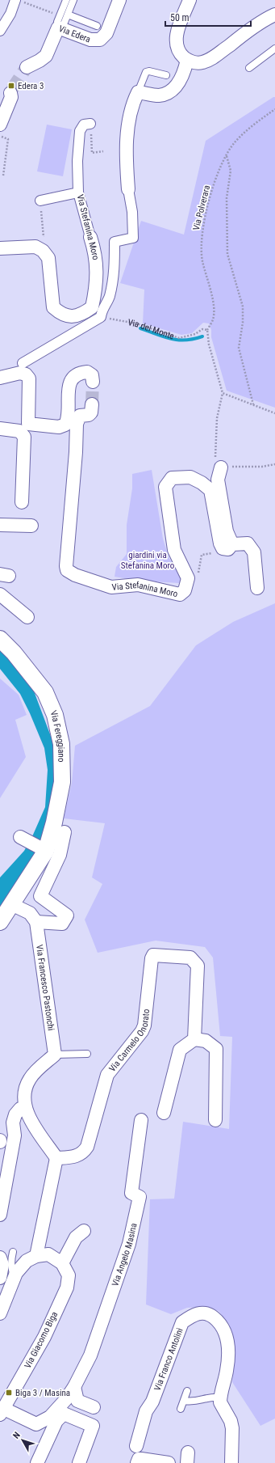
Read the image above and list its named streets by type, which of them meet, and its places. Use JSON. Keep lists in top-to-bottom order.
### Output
{
  "streets": {
    "street": [
      "Via Edera",
      "Via Stefanina Moro",
      "Via Fereggiano",
      "Via Francesco Pastonchi",
      "Via Carmelo Onorato",
      "Via Angelo Masina",
      "Via Giacomo Biga",
      "Via Franco Antolini"
    ],
    "path": ["Via Polverara", "Via del Monte"]
  },
  "crossings": [
    ["Via Polverara", "Via del Monte"],
    ["Via Angelo Masina", "Via Giacomo Biga"]
  ],
  "parks": ["giardini via Stefanina Moro"],
  "places": {
    "transit": ["Edera 3", "Biga 3 / Masina"]
  },
  "scale_bar": "50 m",
  "north": "top left"
}
